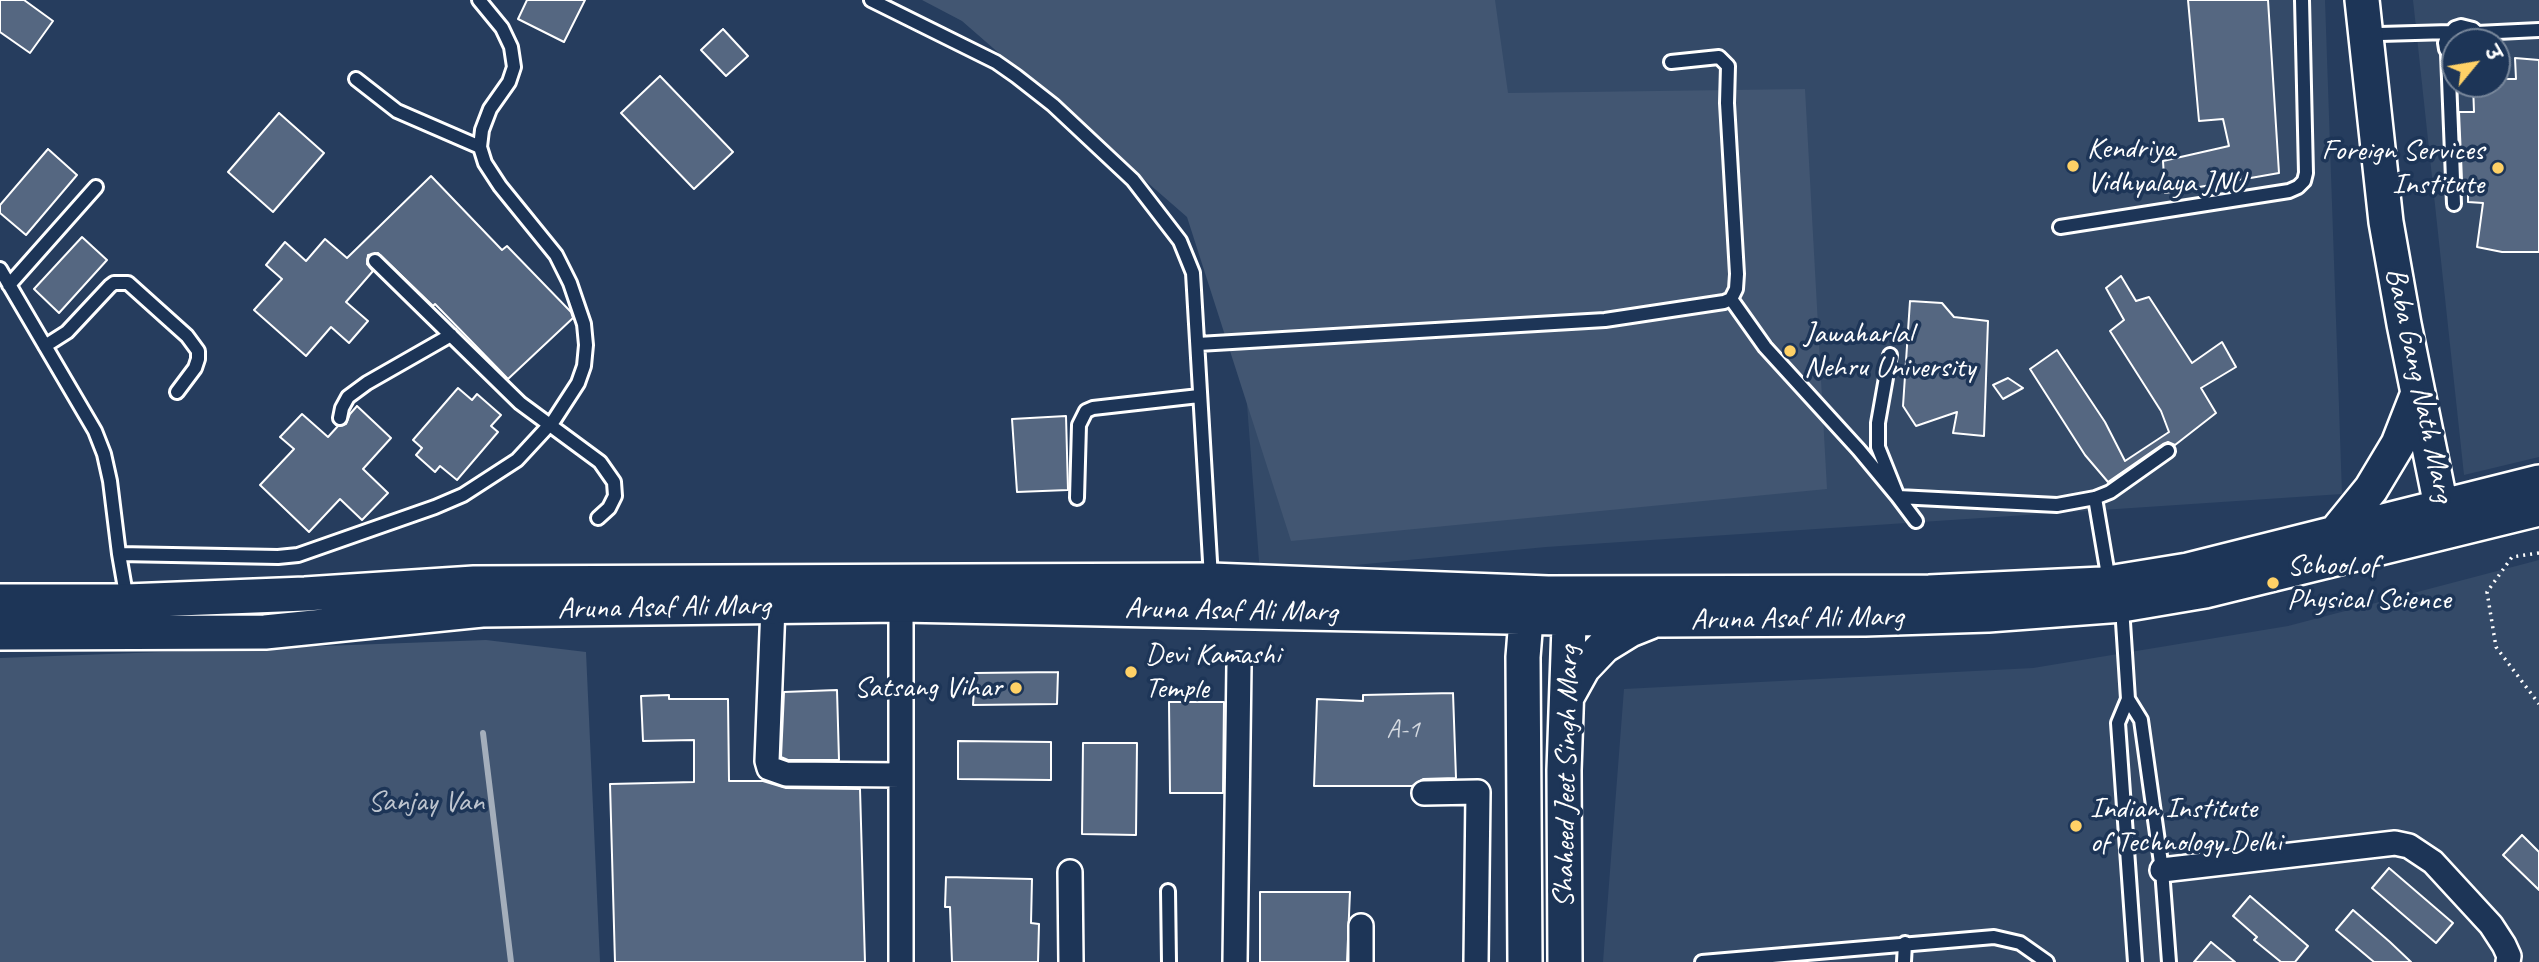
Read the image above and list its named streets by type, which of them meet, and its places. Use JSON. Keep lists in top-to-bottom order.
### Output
{
  "streets": {
    "main road": ["Baba Gang Nath Marg", "Aruna Asaf Ali Marg", "Shaheed Jeet Singh Marg"]
  },
  "crossings": [
    ["Baba Gang Nath Marg", "Aruna Asaf Ali Marg"],
    ["Aruna Asaf Ali Marg", "Shaheed Jeet Singh Marg"]
  ],
  "parks": ["Sanjay Van"],
  "places": [
    "Kendriya Vidhyalaya JNU",
    "Foreign Services Institute",
    "Jawaharlal Nehru University",
    "School of Physical Science",
    "Devi Kamashi Temple",
    "Satsang Vihar",
    "Indian Institute of Technology Delhi"
  ],
  "house_numbers": ["A-1"],
  "north": "top right"
}
